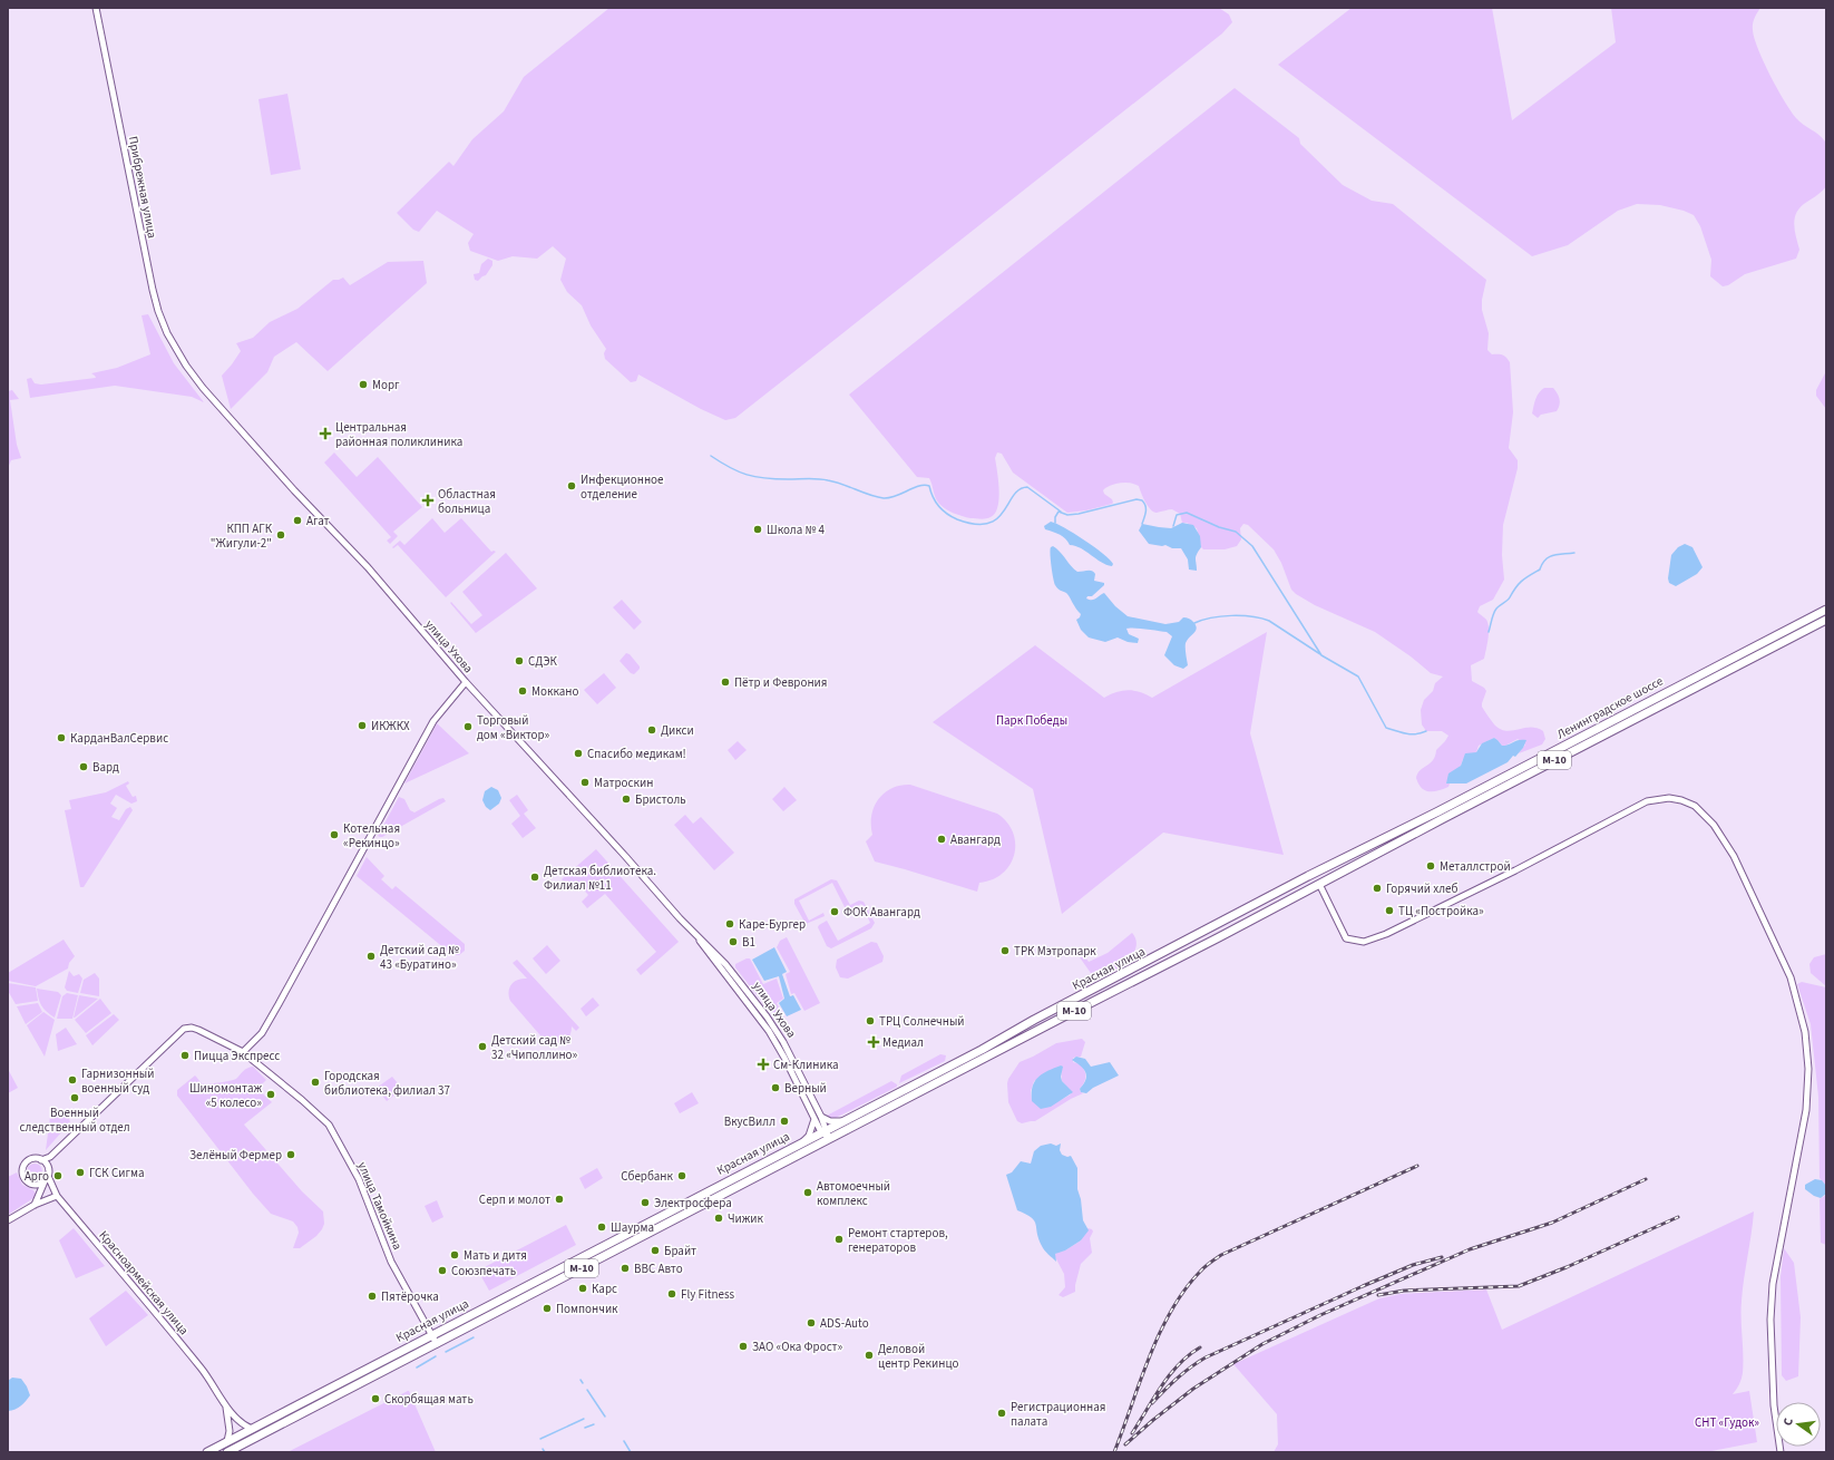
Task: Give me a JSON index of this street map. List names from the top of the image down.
{
  "streets": {
    "highway": ["Ленинградское шоссе", "М-10", "Красная улица"],
    "street": [
      "Прибрежная улица",
      "улица Ухова",
      "улица Тамойкина",
      "Красноармейская улица"
    ]
  },
  "crossings": [
    ["Прибрежная улица", "улица Ухова"],
    ["улица Ухова", "Красная улица"],
    ["Ленинградское шоссе", "Красная улица"],
    ["Красная улица", "улица Тамойкина"],
    ["Красная улица", "Красноармейская улица"]
  ],
  "parks": ["Парк Победы", "СНТ «Гудок»"],
  "places": {
    "other": [
      "Морг",
      "Инфекционное отделение",
      "Агат",
      "Школа № 4",
      "КПП АГК \"Жигули-2\"",
      "СДЭК",
      "Пётр и Феврония",
      "Моккано",
      "ИКЖКХ",
      "Торговый дом «Виктор»",
      "Дикси",
      "КарданВалСервис",
      "Спасибо медикам!",
      "Вард",
      "Матроскин",
      "Бристоль",
      "Котельная «Рекинцо»",
      "Авангард",
      "Металлстрой",
      "Детская библиотека. Филиал №11",
      "Горячий хлеб",
      "ТЦ «Постройка»",
      "ФОК Авангард",
      "Каре-Бургер",
      "В1",
      "ТРК Мэтропарк",
      "Детский сад № 43 «Буратино»",
      "ТРЦ Солнечный",
      "Детский сад № 32 «Чиполлино»",
      "Пицца Экспресс",
      "Гарнизонный военный суд",
      "Городская библиотека, филиал 37",
      "Верный",
      "Шиномонтаж «5 колесо»",
      "Военный следственный отдел",
      "ВкусВилл",
      "Зелёный Фермер",
      "ГСК Сигма",
      "Арго",
      "Сбербанк",
      "Автомоечный комплекс",
      "Серп и молот",
      "Электросфера",
      "Чижик",
      "Шаурма",
      "Ремонт стартеров, генераторов",
      "Брайт",
      "Мать и дитя",
      "ВВС Авто",
      "Союзпечать",
      "Карс",
      "Fly Fitness",
      "Пятёрочка",
      "Помпончик",
      "ADS-Auto",
      "ЗАО «Ока Фрост»",
      "Деловой центр Рекинцо",
      "Скорбящая мать",
      "Регистрационная палата"
    ],
    "health": [
      "Центральная районная поликлиника",
      "Областная больница",
      "Медиал",
      "См-Клиника"
    ]
  },
  "north": "left"
}
